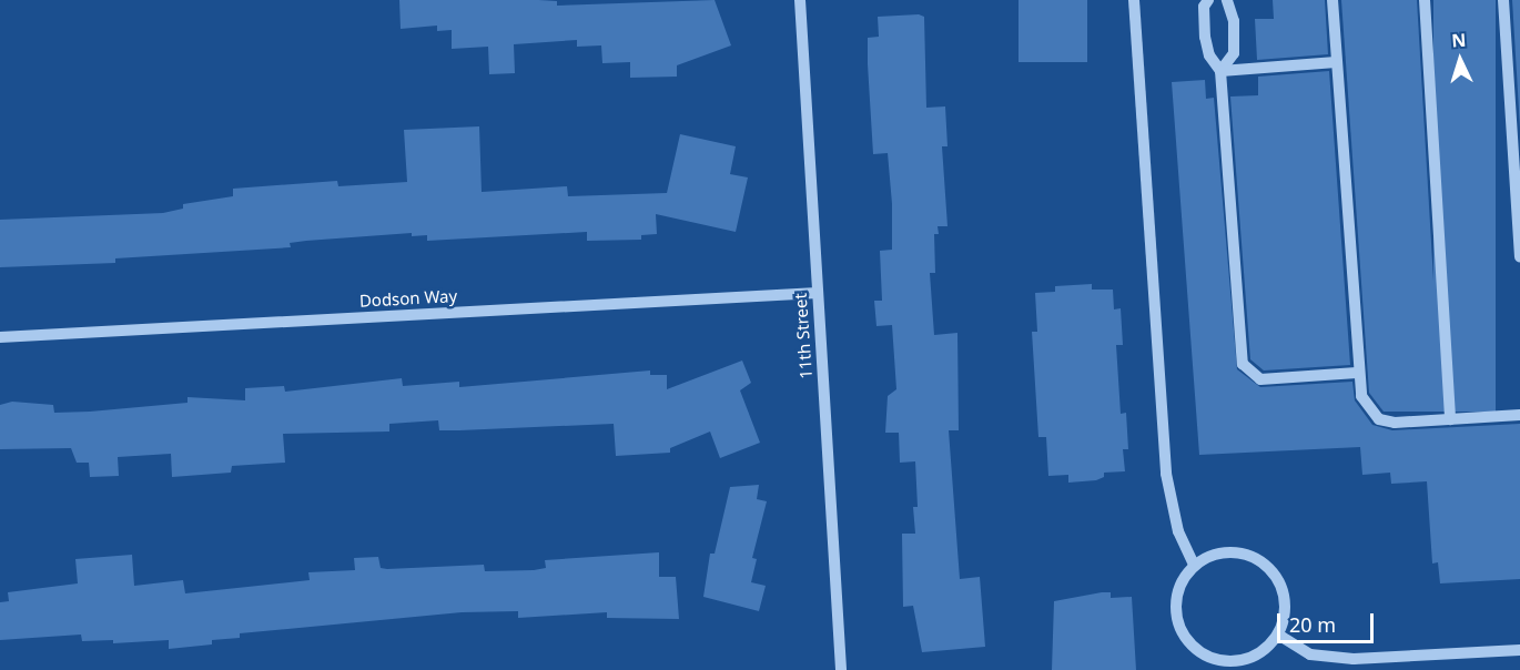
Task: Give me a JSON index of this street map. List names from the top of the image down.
{
  "streets": {
    "street": ["Dodson Way", "11th Street"]
  },
  "crossings": [
    ["Dodson Way", "11th Street"]
  ],
  "scale_bar": "20 m",
  "north": "top"
}
